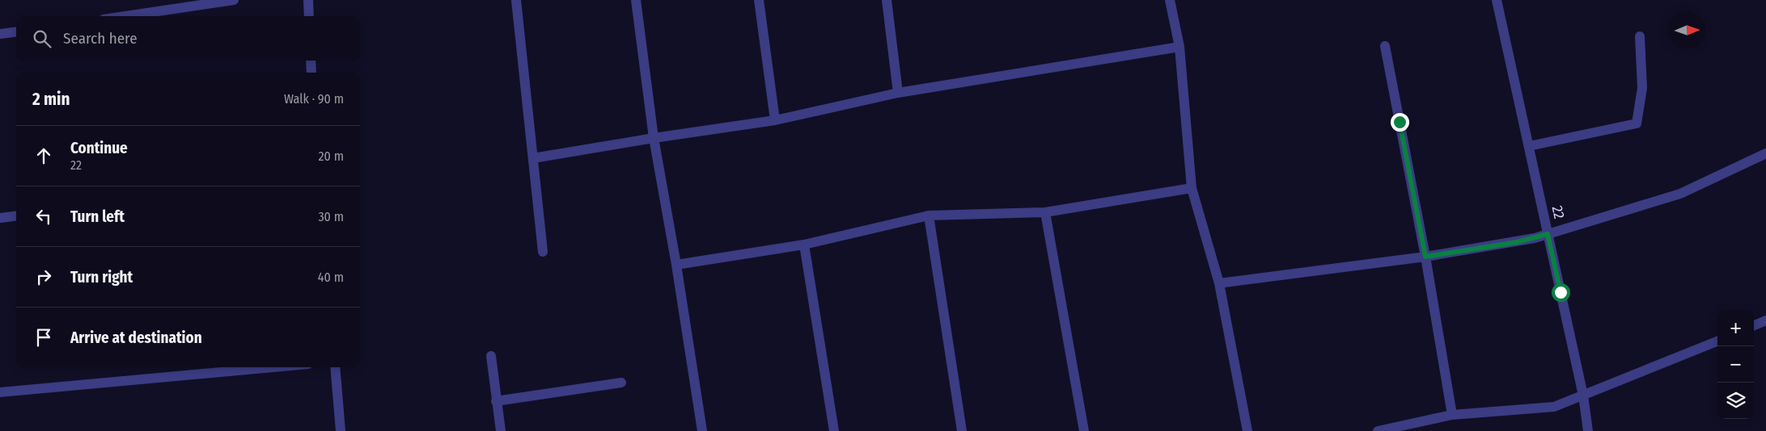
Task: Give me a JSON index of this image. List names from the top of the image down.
{
  "streets": {
    "street": ["22"]
  },
  "north": "right",
  "page": {
    "search": "Search here",
    "heading": ["2 min", "Walk · 90 m"],
    "list": [
      ["Continue", "22", "20 m"],
      ["Turn left", "30 m"],
      ["Turn right", "40 m"],
      "Arrive at destination"
    ],
    "map_buttons": ["+", "−"]
  }
}
